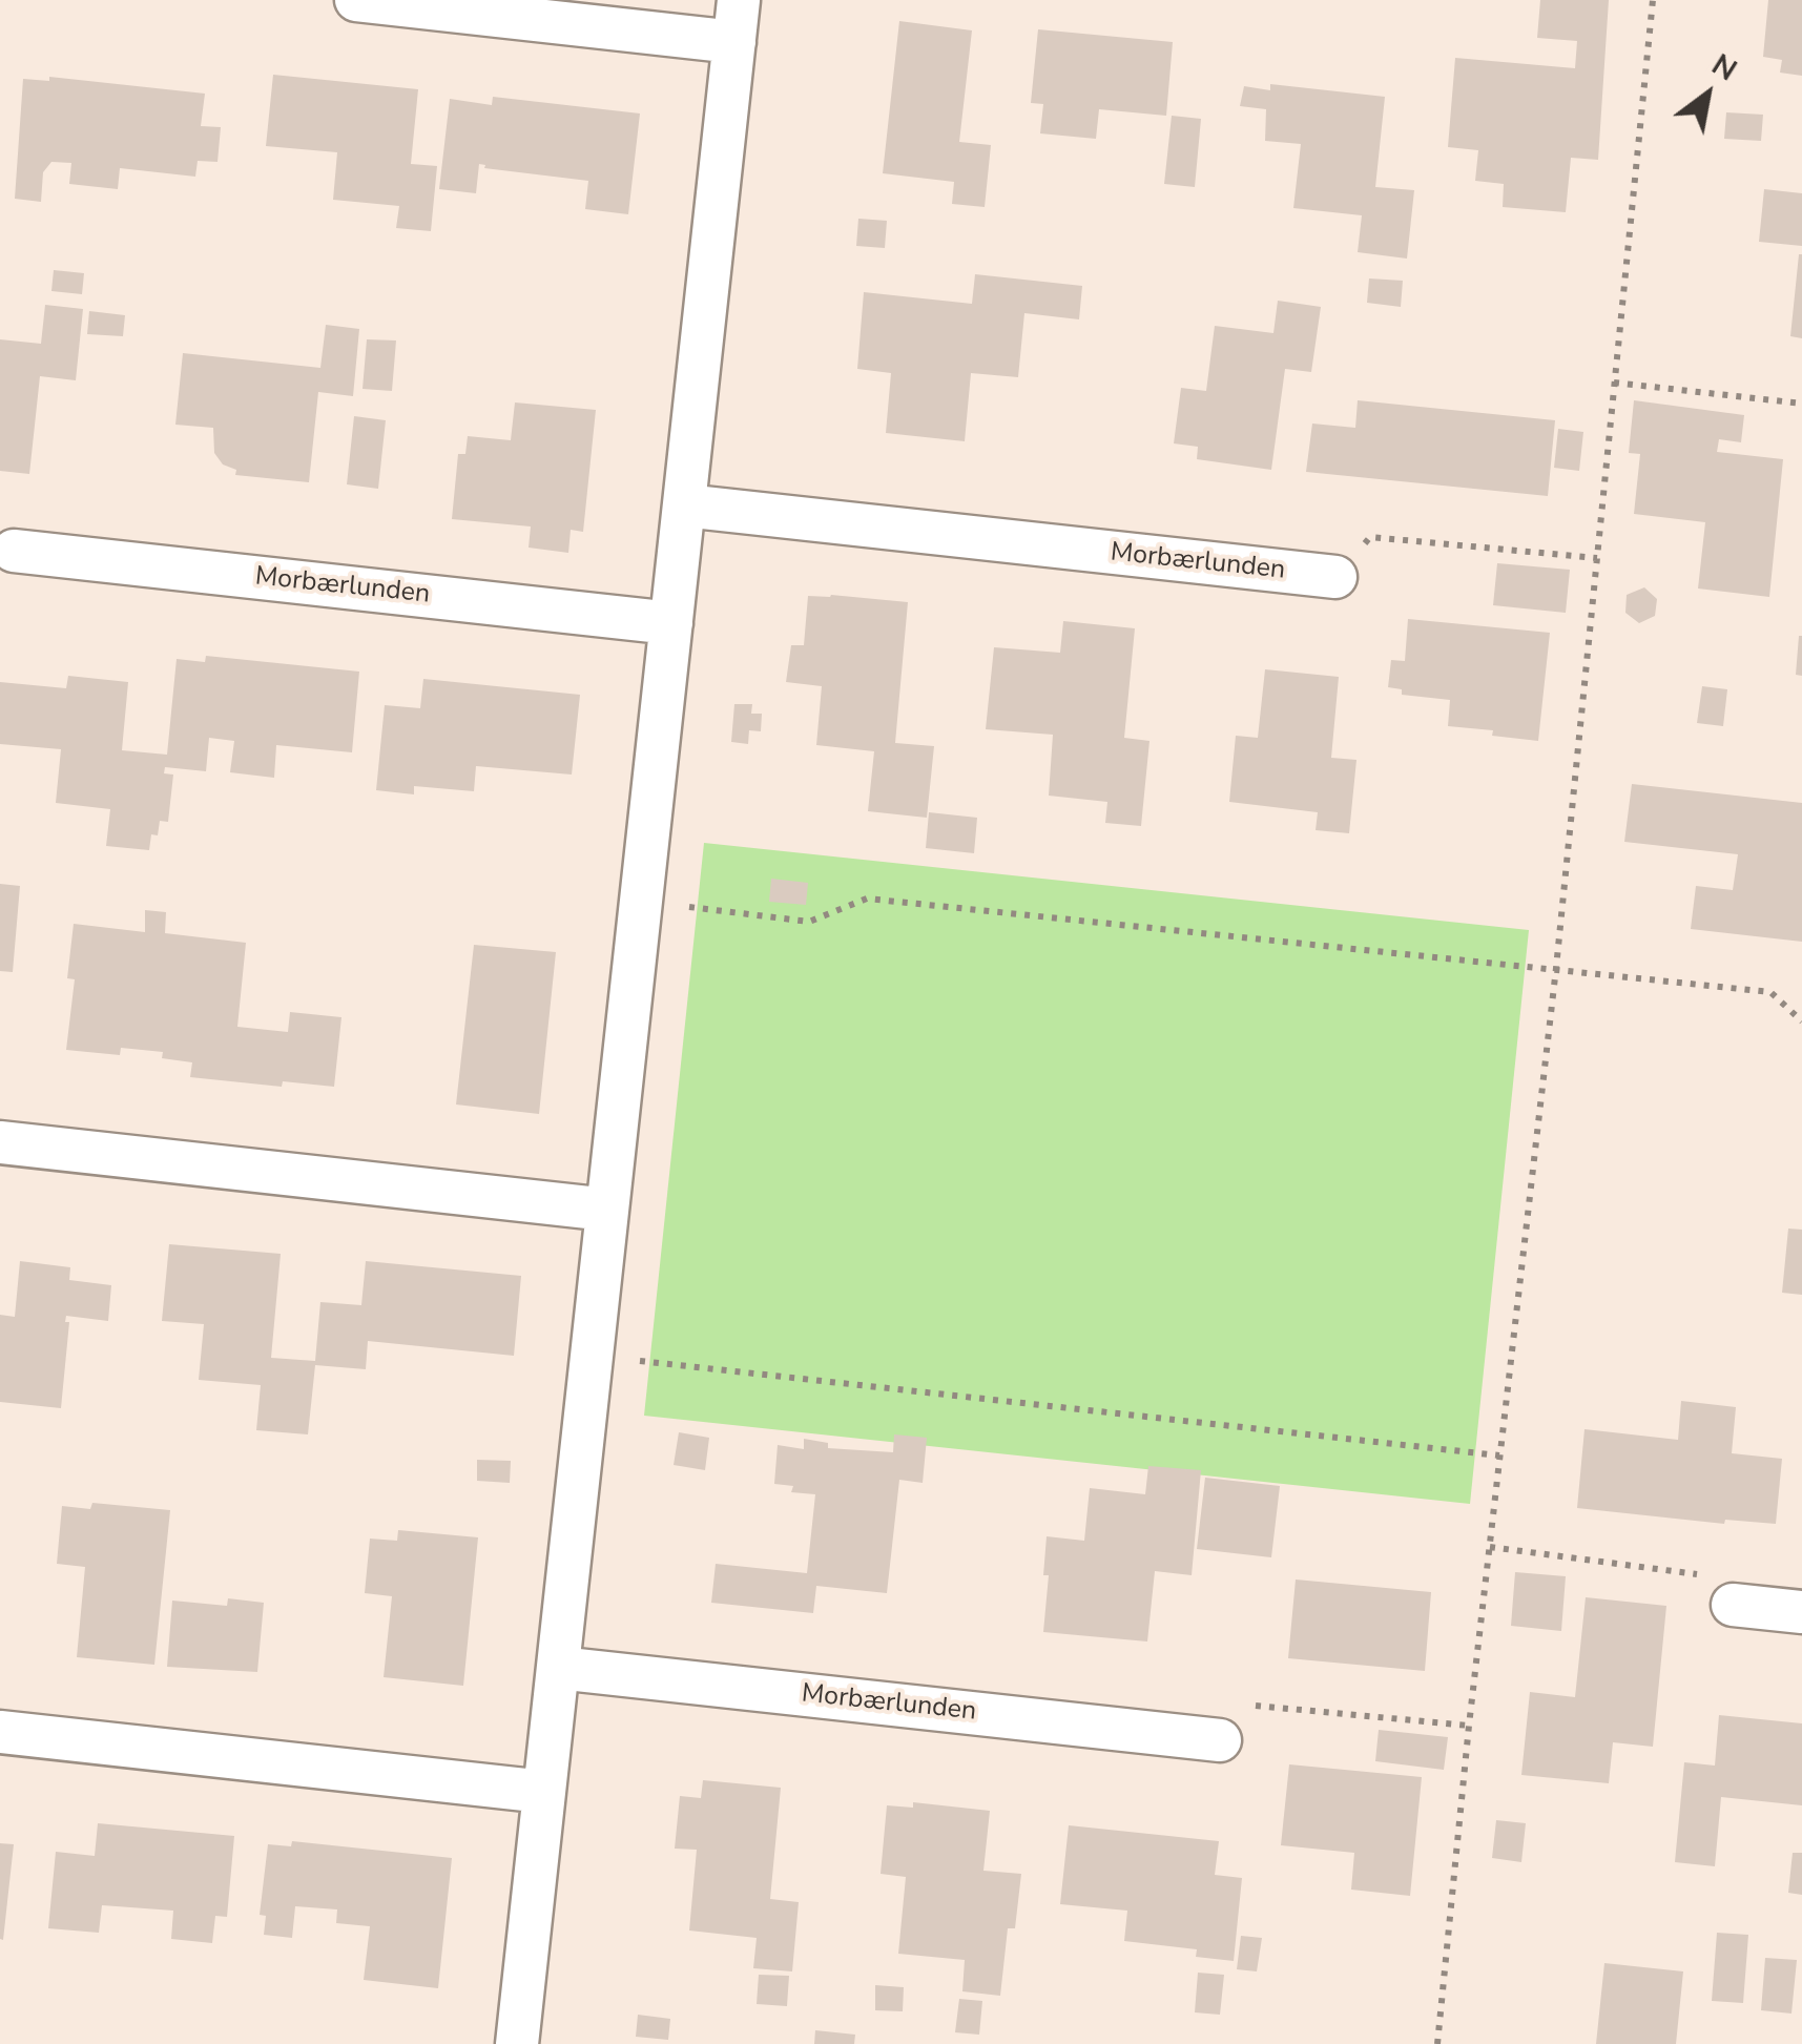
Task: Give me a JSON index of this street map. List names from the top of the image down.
{
  "streets": {
    "street": ["Morbærlunden"]
  },
  "north": "top right"
}
